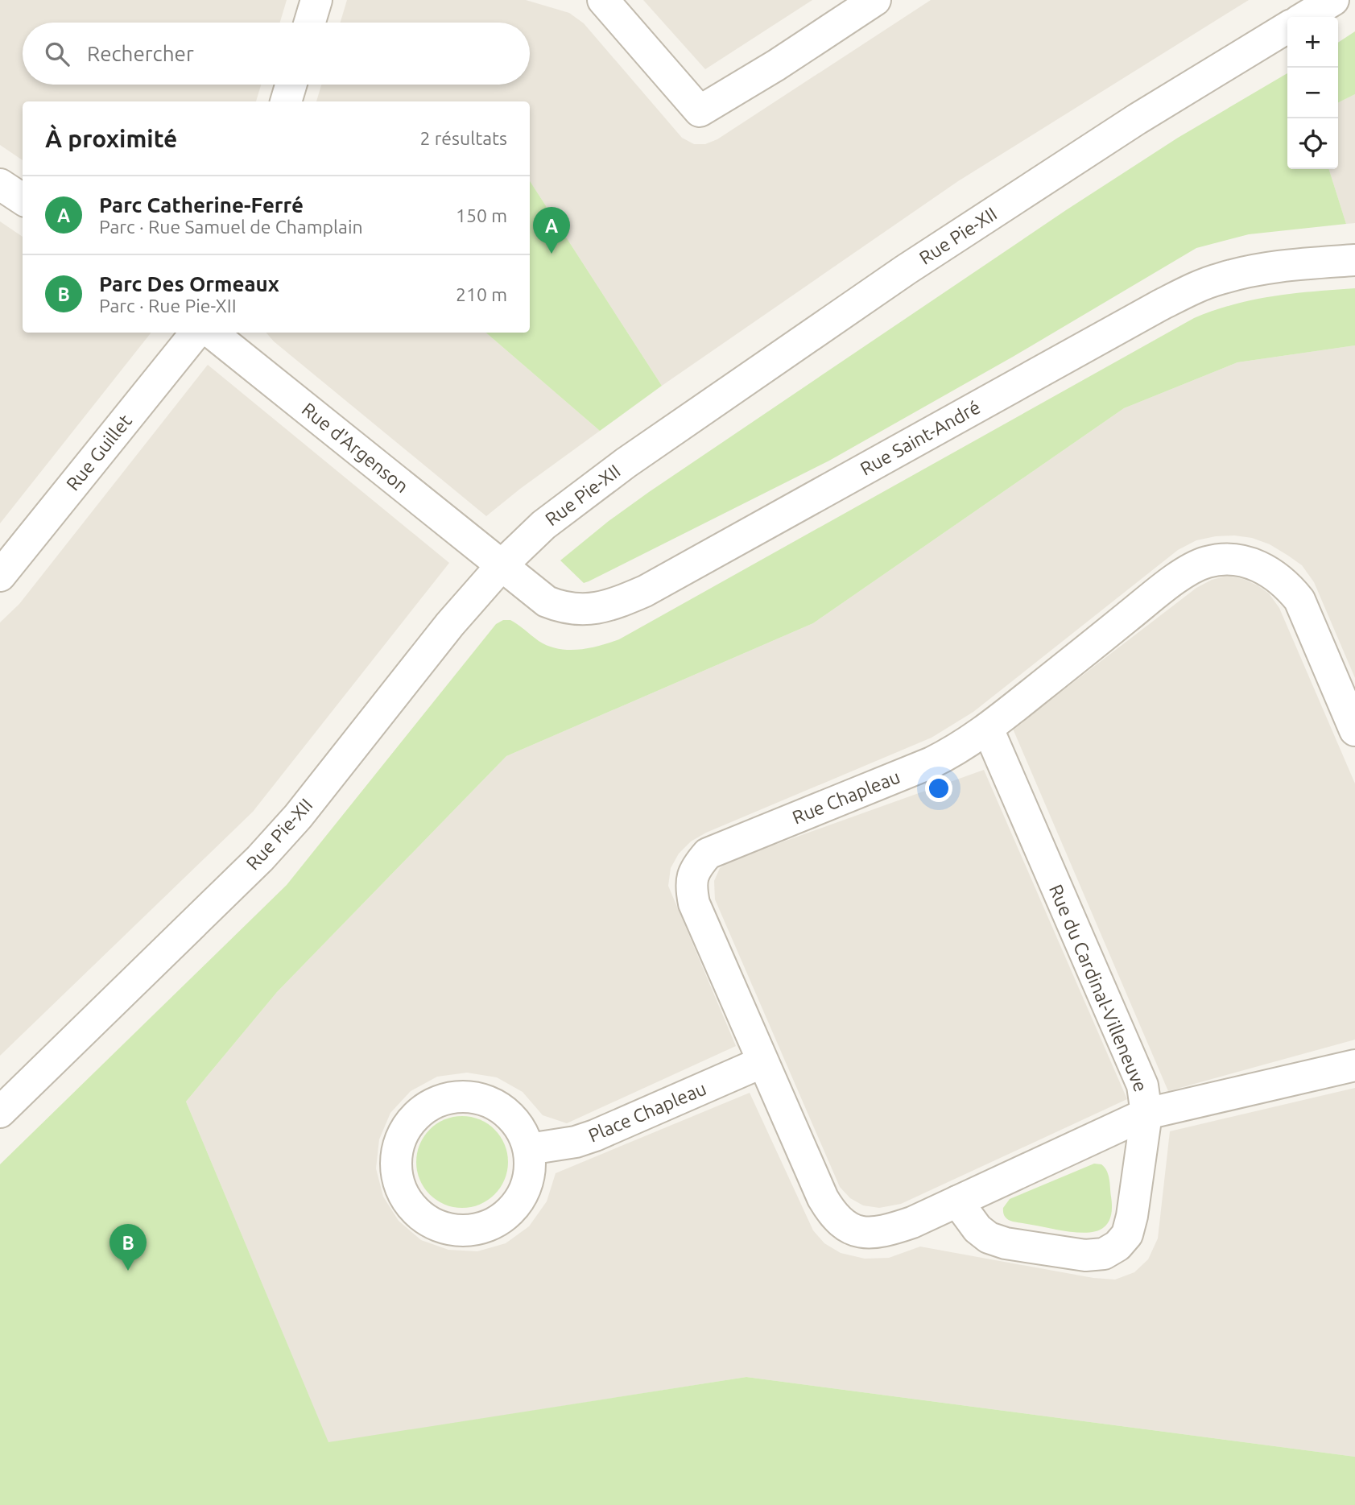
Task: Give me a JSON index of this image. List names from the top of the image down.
{
  "streets": {
    "street": [
      "Rue Pie-XII",
      "Rue Saint-André",
      "Rue d'Argenson",
      "Rue Guillet",
      "Rue Chapleau",
      "Rue du Cardinal-Villeneuve",
      "Place Chapleau"
    ]
  },
  "crossings": [
    ["Rue Pie-XII", "Rue Saint-André"],
    ["Rue Pie-XII", "Rue d'Argenson"],
    ["Rue Saint-André", "Rue d'Argenson"],
    ["Rue Chapleau", "Rue du Cardinal-Villeneuve"],
    ["Rue Chapleau", "Place Chapleau"]
  ],
  "page": {
    "map_buttons": ["+", "−"],
    "search": "Rechercher",
    "heading": ["À proximité", "2 résultats"],
    "list": [
      {
        "mark": "A",
        "name": "Parc Catherine-Ferré",
        "note": "Parc · Rue Samuel de Champlain",
        "value": "150 m"
      },
      {
        "mark": "B",
        "name": "Parc Des Ormeaux",
        "note": "Parc · Rue Pie-XII",
        "value": "210 m"
      }
    ],
    "pins": ["A", "B"]
  }
}
